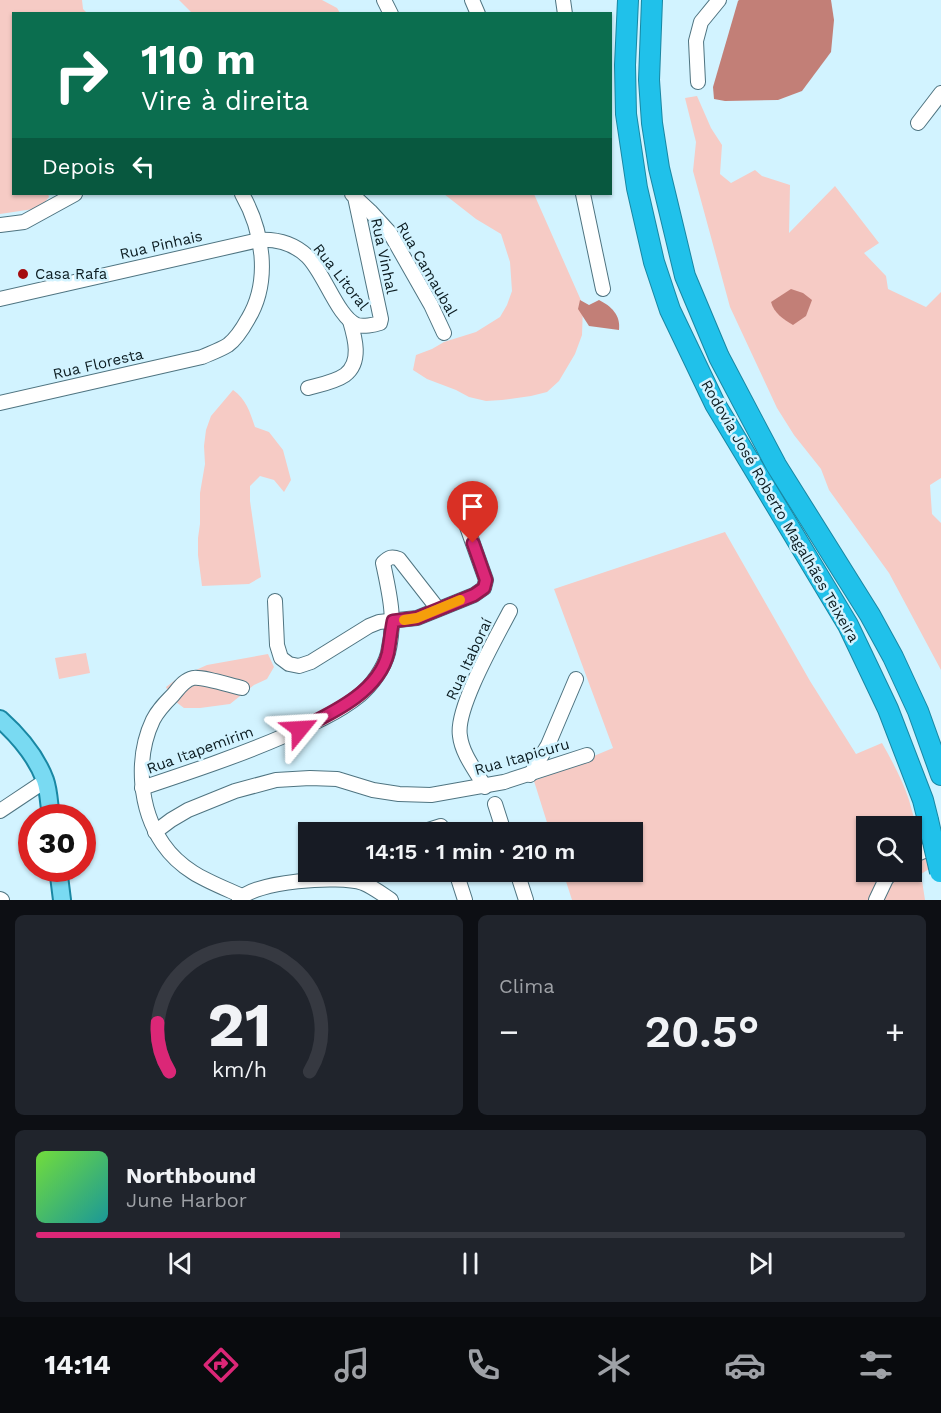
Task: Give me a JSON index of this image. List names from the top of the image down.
{
  "streets": {
    "highway": ["Rodovia José Roberto Magalhães Teixeira"],
    "street": [
      "Rua Pinhais",
      "Rua Vinhal",
      "Rua Camaubal",
      "Rua Litoral",
      "Rua Floresta",
      "Rua Itaboraí",
      "Rua Itapemirim",
      "Rua Itapicuru"
    ]
  },
  "crossings": [
    ["Rua Pinhais", "Rua Litoral"],
    ["Rua Pinhais", "Rua Floresta"],
    ["Rua Vinhal", "Rua Camaubal"],
    ["Rua Vinhal", "Rua Litoral"],
    ["Rua Litoral", "Rua Floresta"],
    ["Rua Itaboraí", "Rua Itapicuru"]
  ],
  "places": ["Casa Rafa"],
  "page": {
    "turn": ["110 m", "Vire à direita"],
    "then": "Depois",
    "limit": "30",
    "trip": "14:15 · 1 min · 210 m",
    "tile": "Clima",
    "heat": ["−", "20.5°", "+"],
    "song": ["Northbound", "June Harbor"],
    "tabs": "14:14",
    "gauge": ["21", "km/h"]
  }
}
